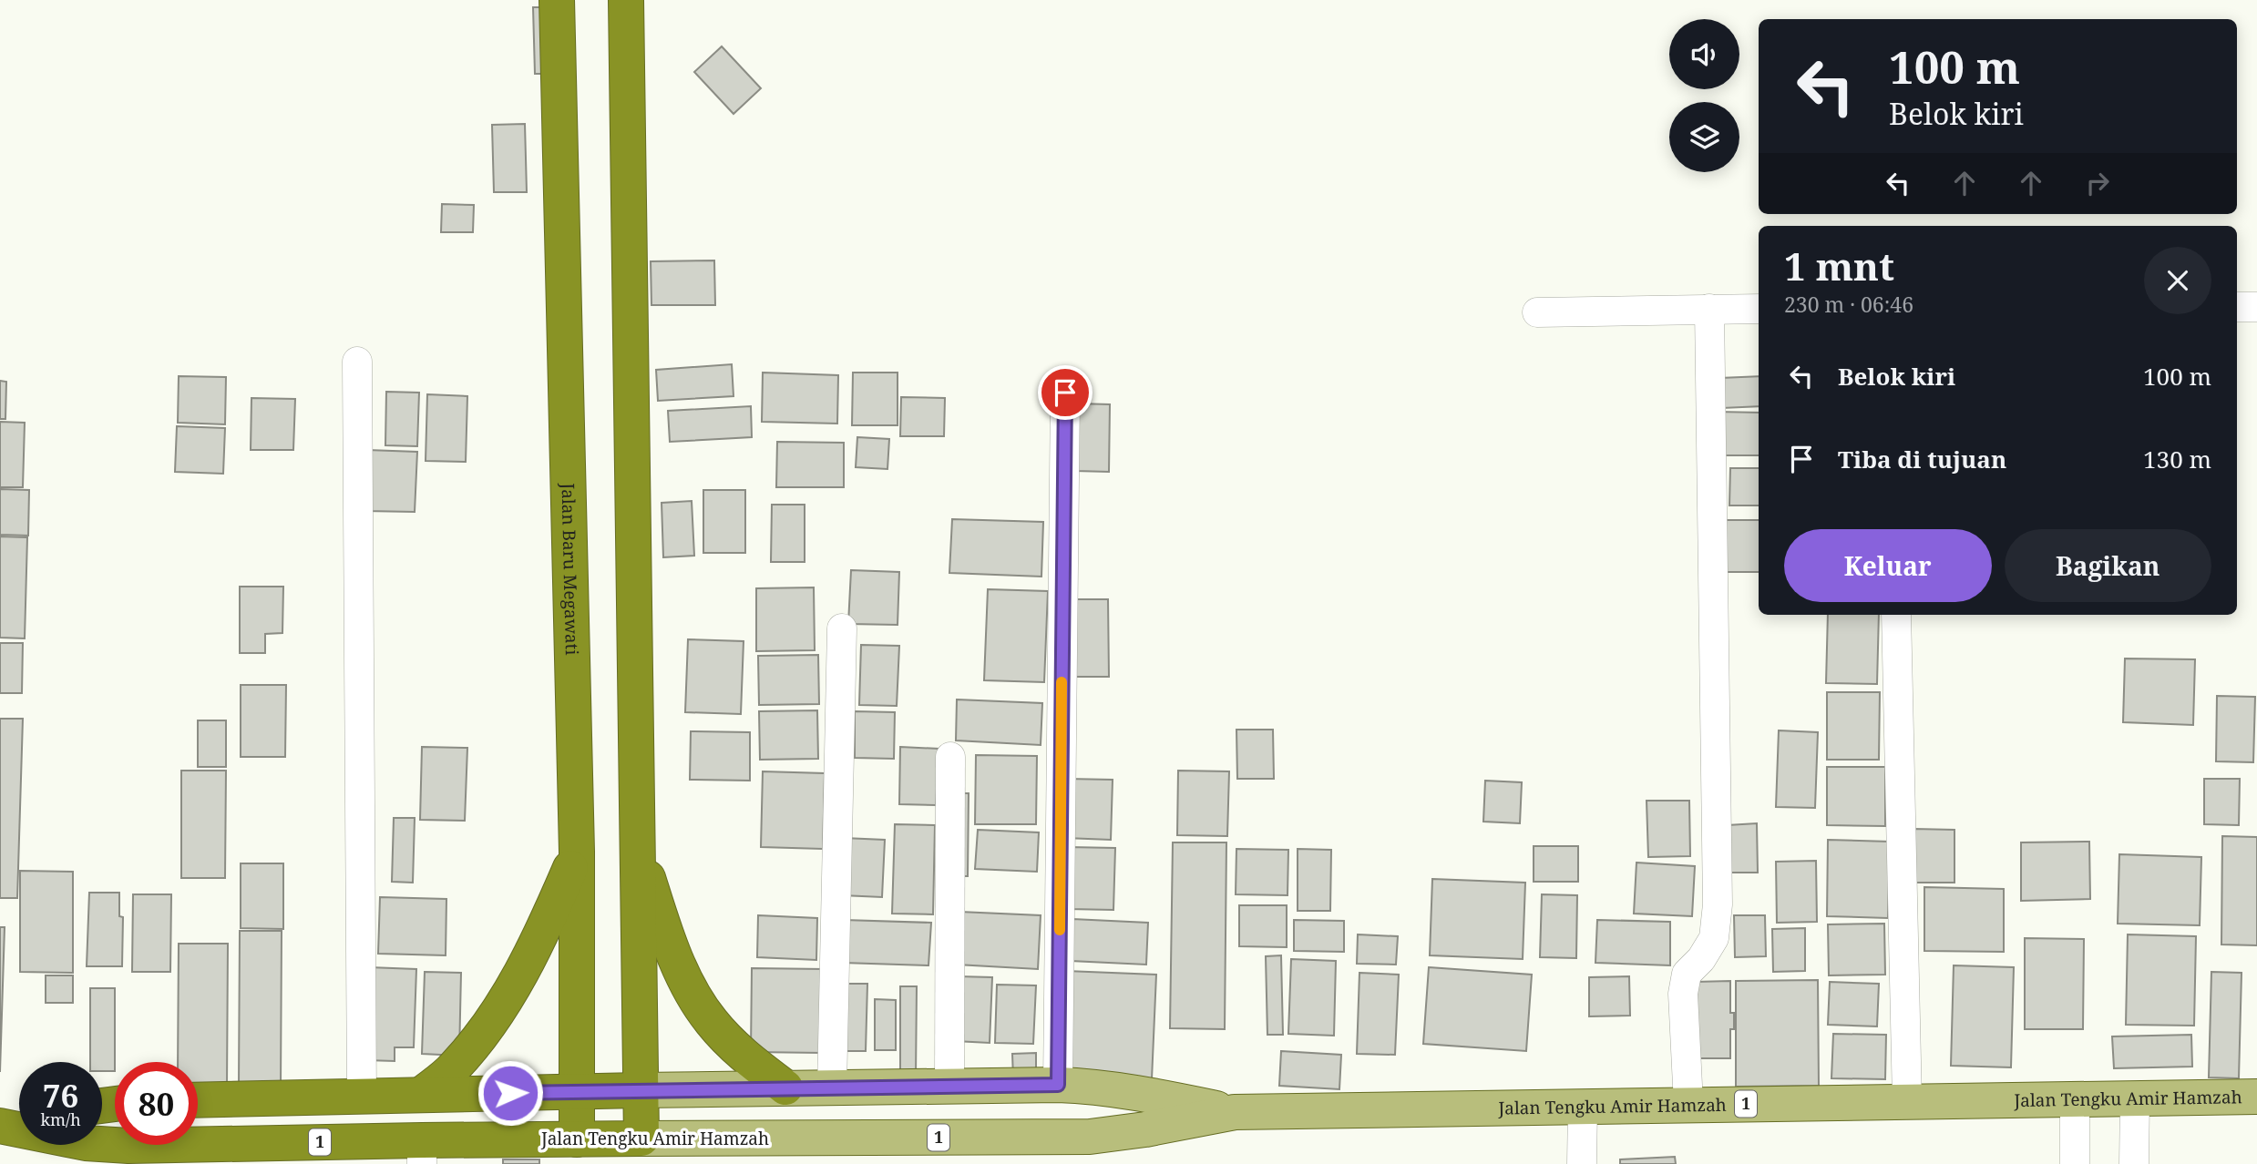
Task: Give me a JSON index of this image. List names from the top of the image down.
{
  "streets": {
    "highway": ["Jalan Baru Megawati", "Jalan Tengku Amir Hamzah", "1"]
  },
  "crossings": [
    ["Jalan Baru Megawati", "Jalan Tengku Amir Hamzah"]
  ],
  "page": {
    "turn": ["100 m", "Belok kiri"],
    "heading": ["1 mnt", "230 m · 06:46"],
    "list": [
      {
        "name": "Belok kiri",
        "value": "100 m"
      },
      {
        "name": "Tiba di tujuan",
        "value": "130 m"
      }
    ],
    "buttons": ["Keluar", "Bagikan"],
    "speed": "76 km/h",
    "limit": "80"
  }
}
